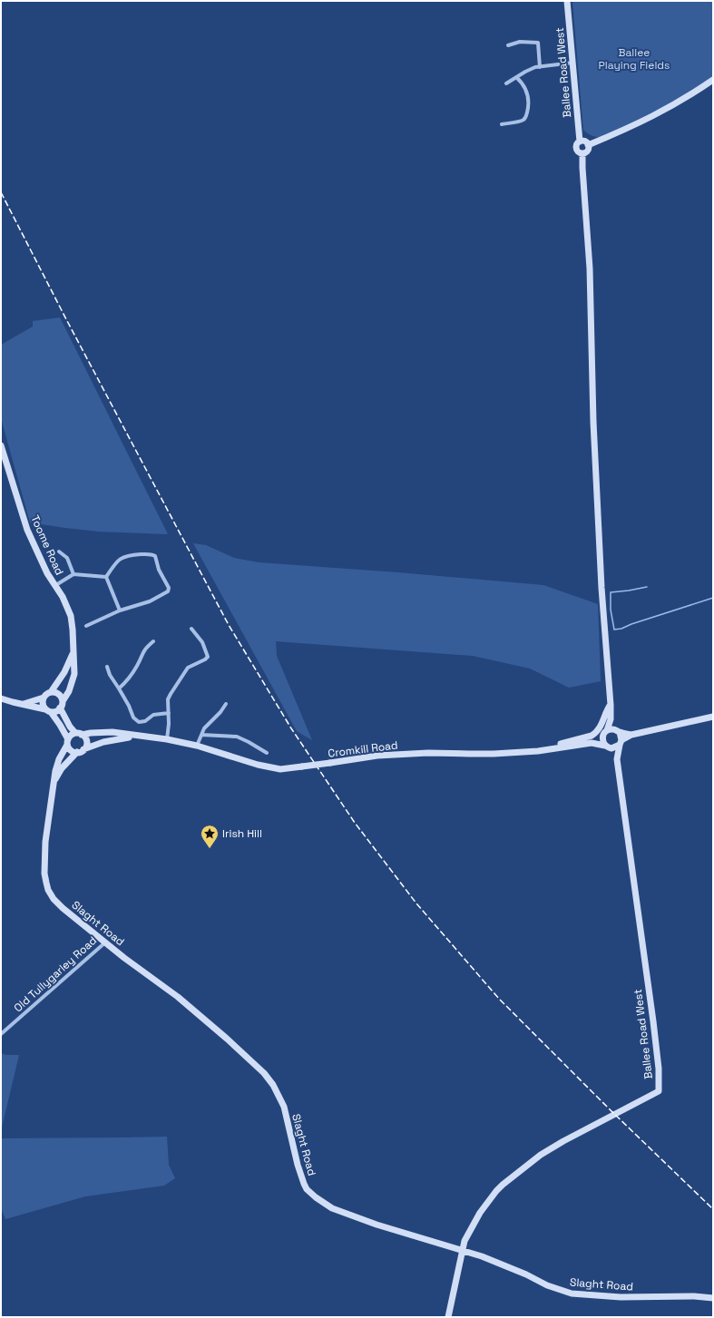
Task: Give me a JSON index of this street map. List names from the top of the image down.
{
  "streets": {
    "street": [
      "Ballee Road West",
      "Toome Road",
      "Cromkill Road",
      "Slaght Road",
      "Old Tullygarley Road"
    ]
  },
  "crossings": [
    ["Ballee Road West", "Cromkill Road"],
    ["Ballee Road West", "Slaght Road"],
    ["Cromkill Road", "Slaght Road"],
    ["Slaght Road", "Old Tullygarley Road"]
  ],
  "parks": ["Ballee Playing Fields"],
  "places": {
    "place": ["Irish Hill"]
  }
}
